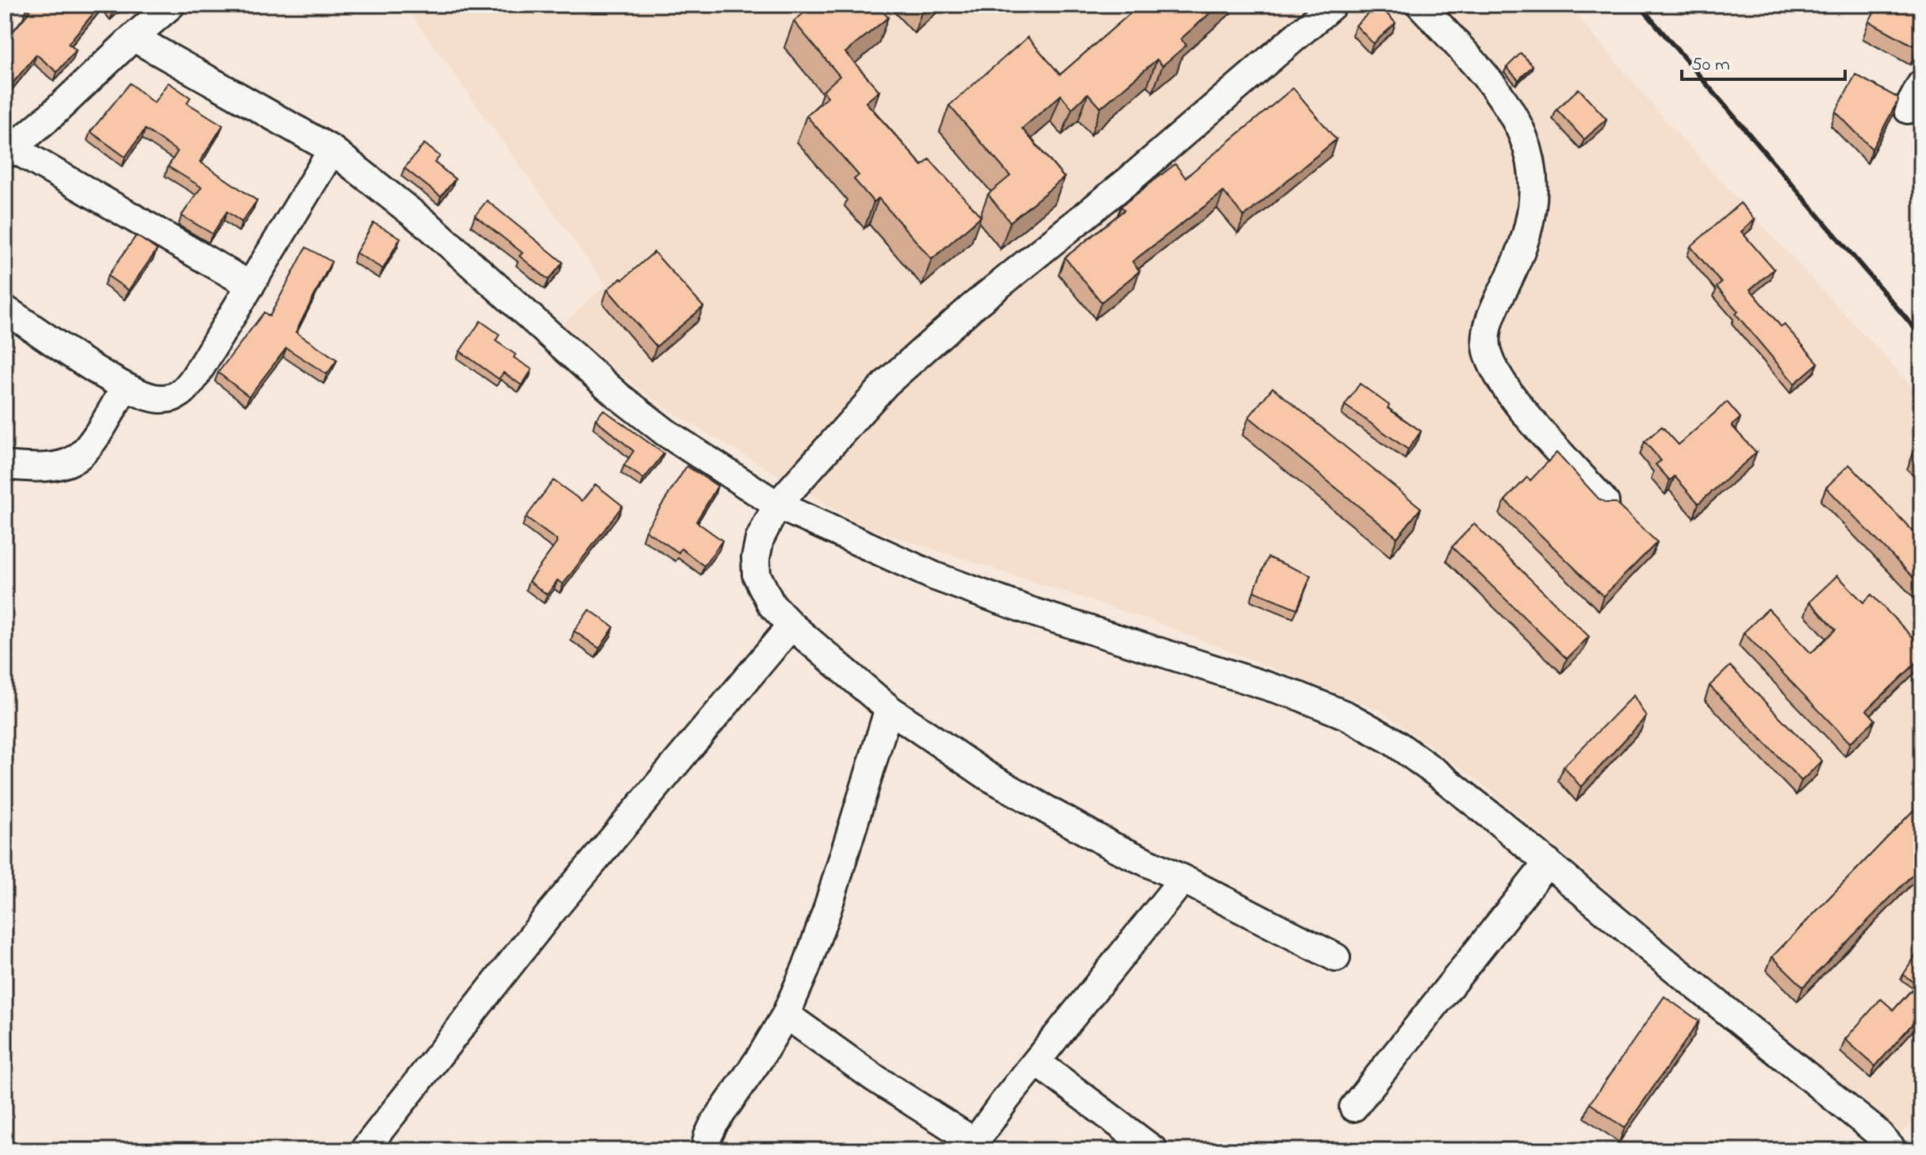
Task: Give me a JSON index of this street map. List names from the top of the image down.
{
  "scale_bar": "50 m"
}
